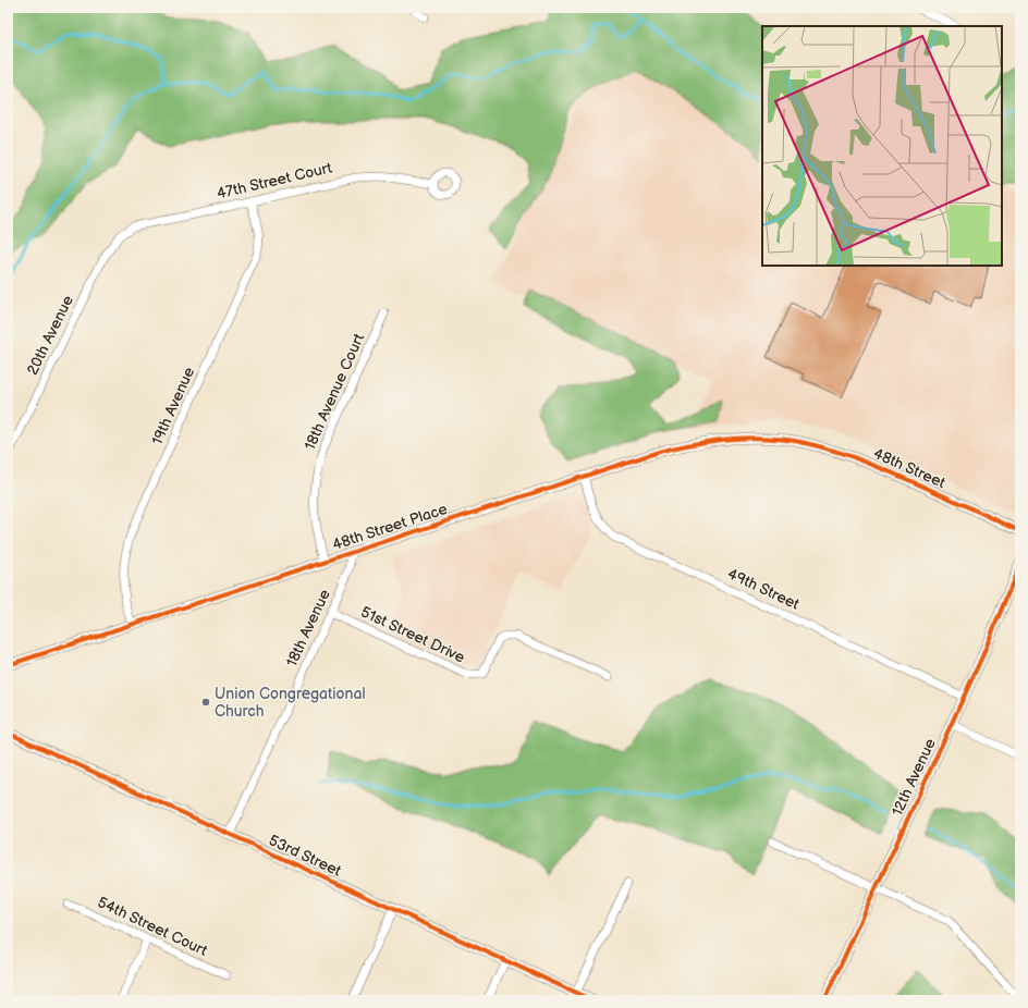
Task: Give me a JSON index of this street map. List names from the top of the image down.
{
  "streets": {
    "street": [
      "47th Street Court",
      "20th Avenue",
      "18th Avenue Court",
      "19th Avenue",
      "48th Street",
      "48th Street Place",
      "49th Street",
      "18th Avenue",
      "51st Street Drive",
      "12th Avenue",
      "53rd Street",
      "54th Street Court"
    ]
  },
  "crossings": [
    ["47th Street Court", "20th Avenue"],
    ["47th Street Court", "19th Avenue"],
    ["18th Avenue Court", "48th Street Place"],
    ["19th Avenue", "48th Street Place"],
    ["48th Street", "48th Street Place"],
    ["48th Street Place", "49th Street"],
    ["48th Street Place", "18th Avenue"],
    ["49th Street", "12th Avenue"],
    ["18th Avenue", "51st Street Drive"],
    ["18th Avenue", "53rd Street"]
  ],
  "places": ["Union Congregational Church"]
}
